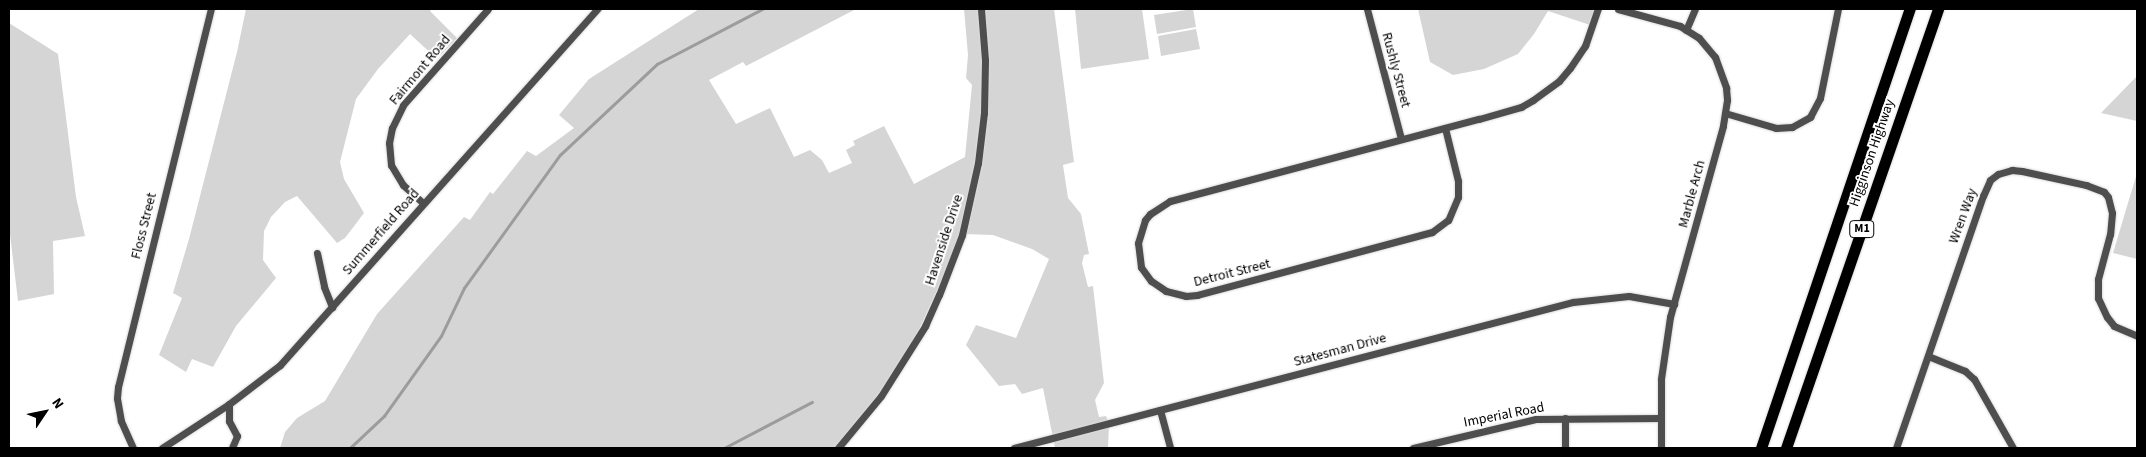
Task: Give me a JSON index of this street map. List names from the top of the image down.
{
  "streets": {
    "highway": ["Higginson Highway", "M1"],
    "street": [
      "Fairmont Road",
      "Rushly Street",
      "Marble Arch",
      "Wren Way",
      "Floss Street",
      "Summerfield Road",
      "Havenside Drive",
      "Detroit Street",
      "Statesman Drive",
      "Imperial Road"
    ]
  },
  "crossings": [
    ["Fairmont Road", "Summerfield Road"],
    ["Rushly Street", "Detroit Street"],
    ["Marble Arch", "Statesman Drive"],
    ["Marble Arch", "Imperial Road"]
  ],
  "north": "top right"
}
